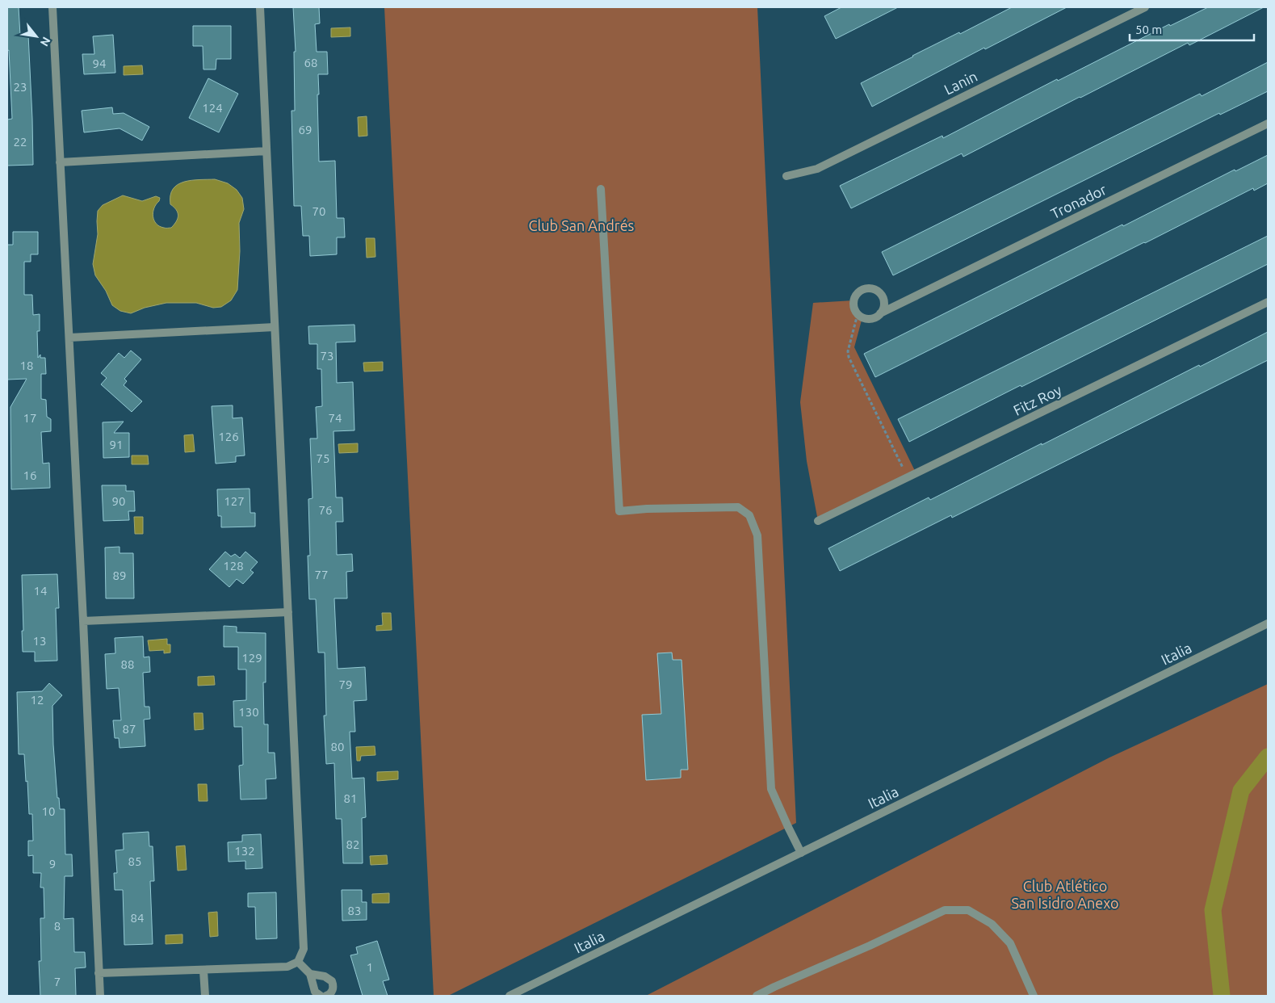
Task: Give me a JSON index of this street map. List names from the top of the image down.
{
  "streets": {
    "street": [
      "Lanin",
      "Tronador",
      "Fitz Roy",
      "Italia"
    ]
  },
  "parks": ["Club San Andrés", "Club Atlético San Isidro Anexo"],
  "house_numbers": [
    "68",
    "94",
    "23",
    "124",
    "69",
    "22",
    "70",
    "73",
    "18",
    "17",
    "74",
    "126",
    "91",
    "75",
    "16",
    "90",
    "127",
    "76",
    "128",
    "77",
    "89",
    "14",
    "13",
    "129",
    "88",
    "79",
    "12",
    "130",
    "87",
    "80",
    "81",
    "10",
    "82",
    "132",
    "85",
    "9",
    "83",
    "84",
    "8",
    "1",
    "7"
  ],
  "scale_bar": "50 m",
  "north": "bottom right"
}
